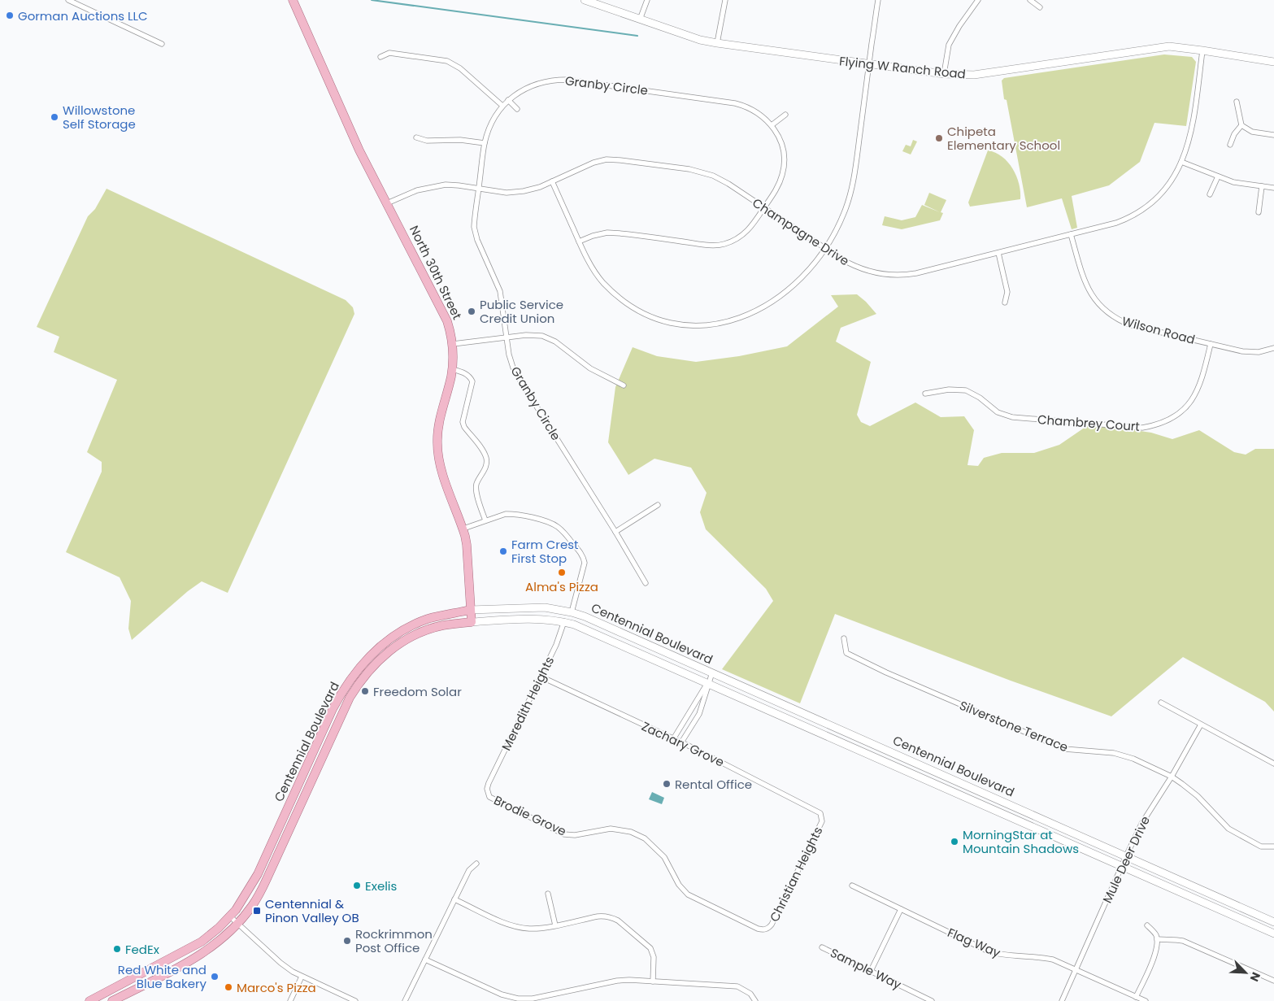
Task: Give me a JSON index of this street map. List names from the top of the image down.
{
  "streets": {
    "main road": ["Flying W Ranch Road", "North 30th Street", "Centennial Boulevard"],
    "street": [
      "Granby Circle",
      "Champagne Drive",
      "Wilson Road",
      "Chambrey Court",
      "Meredith Heights",
      "Silverstone Terrace",
      "Zachary Grove",
      "Brodie Grove",
      "Mule Deer Drive",
      "Christian Heights",
      "Flag Way",
      "Sample Way"
    ]
  },
  "crossings": [
    ["Flying W Ranch Road", "Champagne Drive"],
    ["Granby Circle", "Champagne Drive"],
    ["Champagne Drive", "North 30th Street"],
    ["Champagne Drive", "Wilson Road"],
    ["North 30th Street", "Centennial Boulevard"],
    ["Wilson Road", "Chambrey Court"],
    ["Centennial Boulevard", "Meredith Heights"],
    ["Centennial Boulevard", "Mule Deer Drive"],
    ["Meredith Heights", "Zachary Grove"],
    ["Meredith Heights", "Brodie Grove"],
    ["Silverstone Terrace", "Mule Deer Drive"],
    ["Zachary Grove", "Christian Heights"],
    ["Brodie Grove", "Christian Heights"],
    ["Mule Deer Drive", "Flag Way"]
  ],
  "places": {
    "other": [
      "Gorman Auctions LLC",
      "Willowstone Self Storage",
      "Chipeta Elementary School",
      "Public Service Credit Union",
      "Farm Crest First Stop",
      "Alma's Pizza",
      "Freedom Solar",
      "Rental Office",
      "MorningStar at Mountain Shadows",
      "Exelis",
      "Rockrimmon Post Office",
      "FedEx",
      "Red White and Blue Bakery",
      "Marco's Pizza"
    ],
    "transit": ["Centennial & Pinon Valley OB"]
  },
  "north": "bottom right"
}
